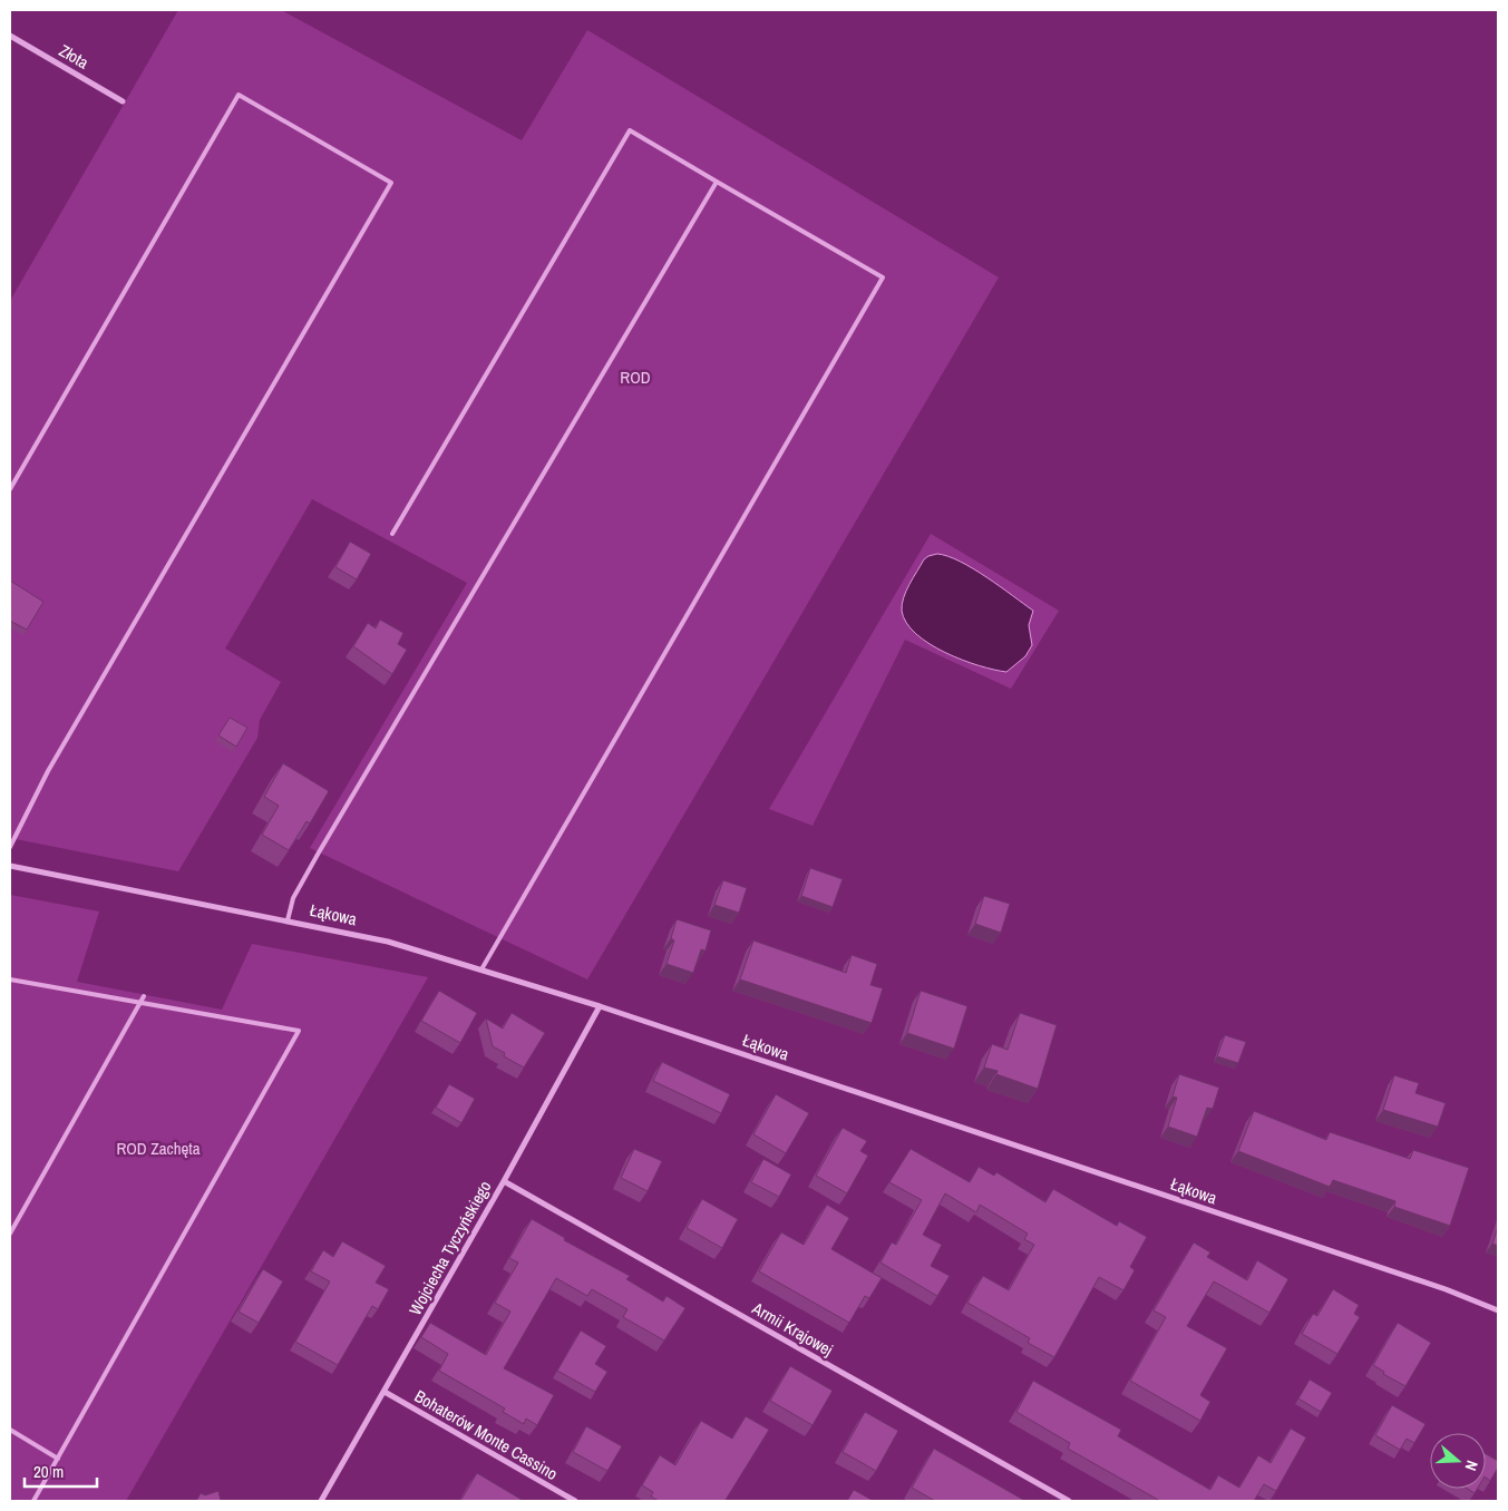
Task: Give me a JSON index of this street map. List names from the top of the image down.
{
  "streets": {
    "street": [
      "Złota",
      "Łąkowa",
      "Wojciecha Tyczyńskiego",
      "Armii Krajowej",
      "Bohaterów Monte Cassino"
    ]
  },
  "crossings": [
    ["Łąkowa", "Wojciecha Tyczyńskiego"],
    ["Wojciecha Tyczyńskiego", "Armii Krajowej"],
    ["Wojciecha Tyczyńskiego", "Bohaterów Monte Cassino"]
  ],
  "parks": ["ROD", "ROD Zachęta"],
  "scale_bar": "20 m",
  "north": "right"
}
